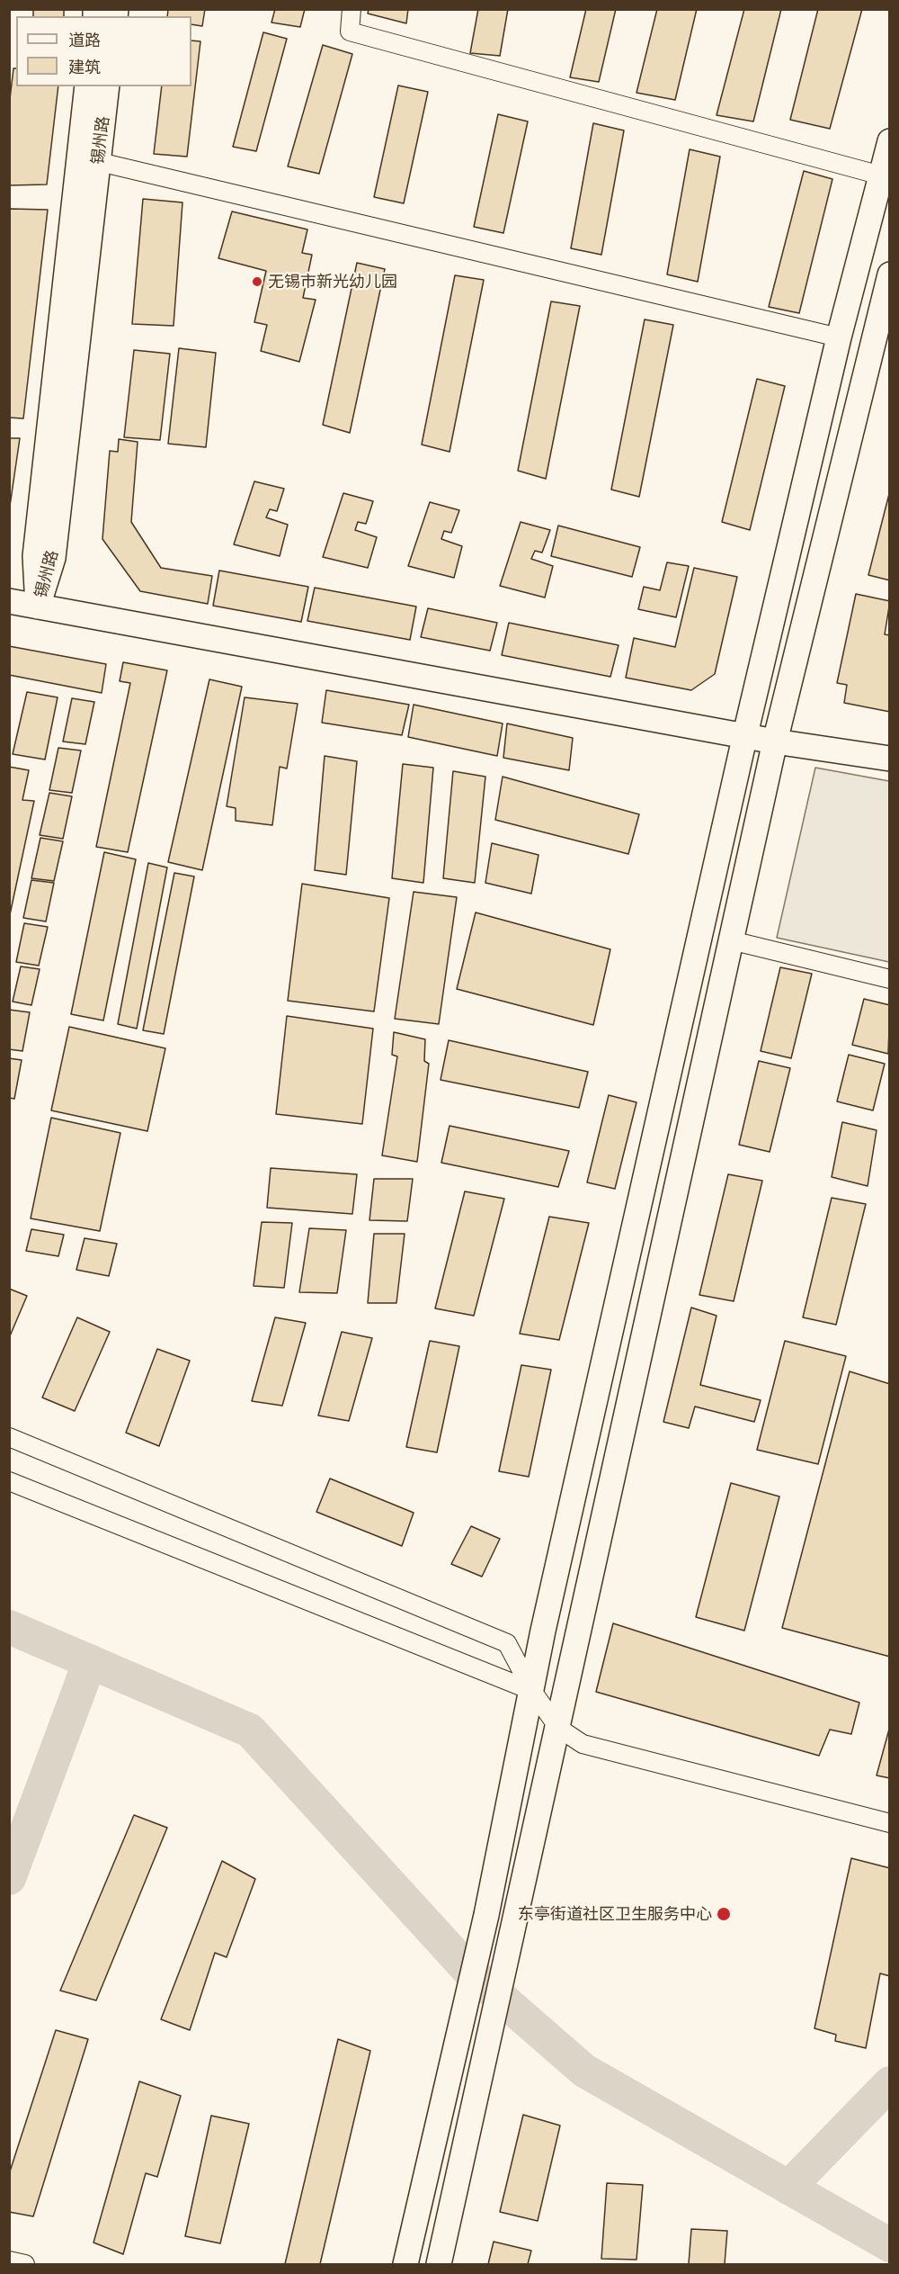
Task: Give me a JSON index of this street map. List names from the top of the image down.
{
  "streets": {
    "main road": ["锡州路"]
  },
  "places": ["无锡市新光幼儿园", "东亭街道社区卫生服务中心"],
  "legend": ["道路", "建筑"]
}
